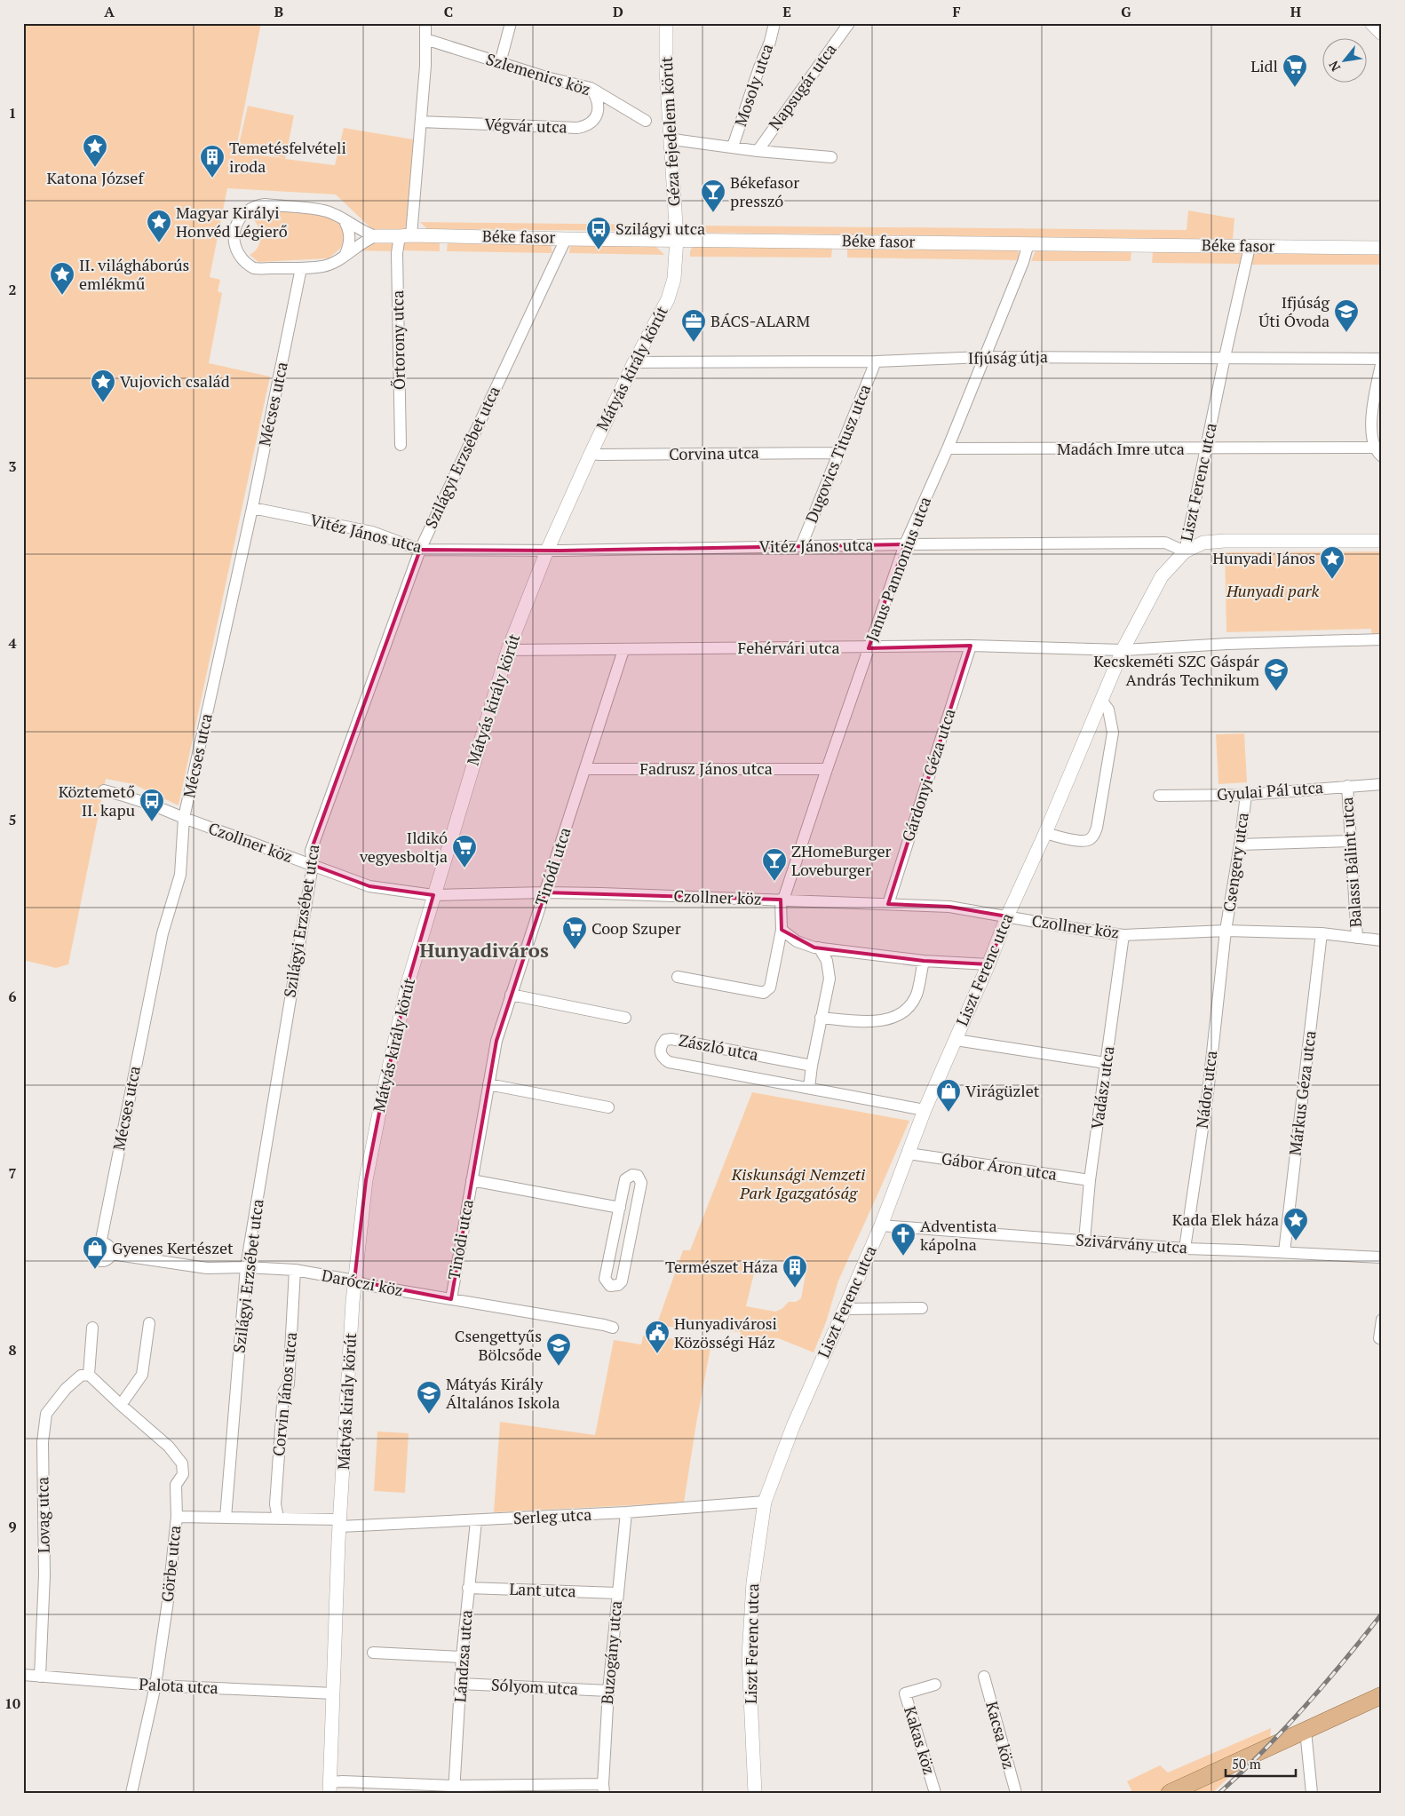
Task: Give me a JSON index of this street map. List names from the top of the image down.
{
  "streets": {
    "street": [
      "Szlemenics köz",
      "Mosoly utca",
      "Napsugár utca",
      "Végvár utca",
      "Géza fejedelem körút",
      "Béke fasor",
      "Őrtorony utca",
      "Ifjúság útja",
      "Mátyás király körút",
      "Mécses utca",
      "Madách Imre utca",
      "Corvina utca",
      "Dugovics Titusz utca",
      "Szilágyi Erzsébet utca",
      "Liszt Ferenc utca",
      "Vitéz János utca",
      "Janus Pannonius utca",
      "Fehérvári utca",
      "Fadrusz János utca",
      "Gárdonyi Géza utca",
      "Gyulai Pál utca",
      "Czollner köz",
      "Csengery utca",
      "Balassi Bálint utca",
      "Tinódi utca",
      "Zászló utca",
      "Vadász utca",
      "Nádor utca",
      "Márkus Géza utca",
      "Gábor Áron utca",
      "Szivárvány utca",
      "Daróczi köz",
      "Corvin János utca",
      "Lovag utca",
      "Serleg utca",
      "Görbe utca",
      "Lant utca",
      "Buzogány utca",
      "Lándzsa utca",
      "Palota utca",
      "Sólyom utca",
      "Kacsa köz",
      "Kakas köz"
    ]
  },
  "crossings": [
    ["Szlemenics köz", "Végvár utca"],
    ["Géza fejedelem körút", "Béke fasor"],
    ["Géza fejedelem körút", "Mátyás király körút"],
    ["Béke fasor", "Őrtorony utca"],
    ["Béke fasor", "Mátyás király körút"],
    ["Béke fasor", "Mécses utca"],
    ["Béke fasor", "Szilágyi Erzsébet utca"],
    ["Béke fasor", "Liszt Ferenc utca"],
    ["Béke fasor", "Janus Pannonius utca"],
    ["Ifjúság útja", "Mátyás király körút"],
    ["Ifjúság útja", "Dugovics Titusz utca"],
    ["Ifjúság útja", "Liszt Ferenc utca"],
    ["Ifjúság útja", "Janus Pannonius utca"],
    ["Mátyás király körút", "Corvina utca"],
    ["Mátyás király körút", "Vitéz János utca"],
    ["Mátyás király körút", "Fehérvári utca"],
    ["Mátyás király körút", "Czollner köz"],
    ["Mátyás király körút", "Daróczi köz"],
    ["Mátyás király körút", "Serleg utca"],
    ["Mátyás király körút", "Palota utca"],
    ["Mécses utca", "Vitéz János utca"],
    ["Mécses utca", "Czollner köz"],
    ["Mécses utca", "Daróczi köz"],
    ["Madách Imre utca", "Liszt Ferenc utca"],
    ["Madách Imre utca", "Janus Pannonius utca"],
    ["Corvina utca", "Dugovics Titusz utca"],
    ["Dugovics Titusz utca", "Vitéz János utca"],
    ["Szilágyi Erzsébet utca", "Vitéz János utca"],
    ["Szilágyi Erzsébet utca", "Czollner köz"],
    ["Szilágyi Erzsébet utca", "Daróczi köz"],
    ["Szilágyi Erzsébet utca", "Serleg utca"],
    ["Liszt Ferenc utca", "Vitéz János utca"],
    ["Liszt Ferenc utca", "Fehérvári utca"],
    ["Liszt Ferenc utca", "Czollner köz"],
    ["Liszt Ferenc utca", "Zászló utca"],
    ["Liszt Ferenc utca", "Gábor Áron utca"],
    ["Liszt Ferenc utca", "Szivárvány utca"],
    ["Liszt Ferenc utca", "Serleg utca"],
    ["Vitéz János utca", "Janus Pannonius utca"],
    ["Janus Pannonius utca", "Fehérvári utca"],
    ["Janus Pannonius utca", "Fadrusz János utca"],
    ["Janus Pannonius utca", "Czollner köz"],
    ["Fehérvári utca", "Gárdonyi Géza utca"],
    ["Fehérvári utca", "Tinódi utca"],
    ["Fadrusz János utca", "Tinódi utca"],
    ["Gárdonyi Géza utca", "Czollner köz"],
    ["Gyulai Pál utca", "Csengery utca"],
    ["Gyulai Pál utca", "Balassi Bálint utca"],
    ["Czollner köz", "Csengery utca"],
    ["Czollner köz", "Balassi Bálint utca"],
    ["Czollner köz", "Tinódi utca"],
    ["Czollner köz", "Vadász utca"],
    ["Czollner köz", "Nádor utca"],
    ["Czollner köz", "Márkus Géza utca"],
    ["Csengery utca", "Nádor utca"],
    ["Tinódi utca", "Daróczi köz"],
    ["Vadász utca", "Gábor Áron utca"],
    ["Vadász utca", "Szivárvány utca"],
    ["Nádor utca", "Szivárvány utca"],
    ["Márkus Géza utca", "Szivárvány utca"],
    ["Daróczi köz", "Corvin János utca"],
    ["Corvin János utca", "Serleg utca"],
    ["Lovag utca", "Görbe utca"],
    ["Lovag utca", "Palota utca"],
    ["Serleg utca", "Görbe utca"],
    ["Serleg utca", "Buzogány utca"],
    ["Serleg utca", "Lándzsa utca"],
    ["Görbe utca", "Palota utca"],
    ["Lant utca", "Buzogány utca"],
    ["Lant utca", "Lándzsa utca"],
    ["Buzogány utca", "Sólyom utca"],
    ["Lándzsa utca", "Sólyom utca"]
  ],
  "districts": ["Hunyadiváros"],
  "parks": ["Hunyadi park", "Kiskunsági Nemzeti Park Igazgatóság"],
  "places": {
    "supermarket": ["Lidl", "Ildikó vegyesboltja", "Coop Szuper"],
    "place": [
      "Katona József",
      "Magyar Királyi Honvéd Légierő",
      "II. világháborús emlékmű",
      "Vujovich család",
      "Hunyadi János",
      "Kada Elek háza"
    ],
    "building": ["Temetésfelvételi iroda", "Természet Háza"],
    "bar": ["Békefasor presszó", "ZHomeBurger Loveburger"],
    "bus stop": ["Szilágyi utca", "Köztemető II. kapu"],
    "school or university": [
      "Ifjúság Úti Óvoda",
      "Kecskeméti SZC Gáspár András Technikum",
      "Csengettyűs Bölcsőde",
      "Mátyás Király Általános Iskola"
    ],
    "office": ["BÁCS-ALARM"],
    "shop": ["Virágüzlet", "Gyenes Kertészet"],
    "church": ["Adventista kápolna"],
    "public building": ["Hunyadivárosi Közösségi Ház"]
  },
  "scale_bar": "50 m",
  "north": "bottom left",
  "grid": {
    "columns": [
      "A",
      "B",
      "C",
      "D",
      "E",
      "F",
      "G",
      "H"
    ],
    "rows": [
      "1",
      "2",
      "3",
      "4",
      "5",
      "6",
      "7",
      "8",
      "9",
      "10"
    ]
  }
}
